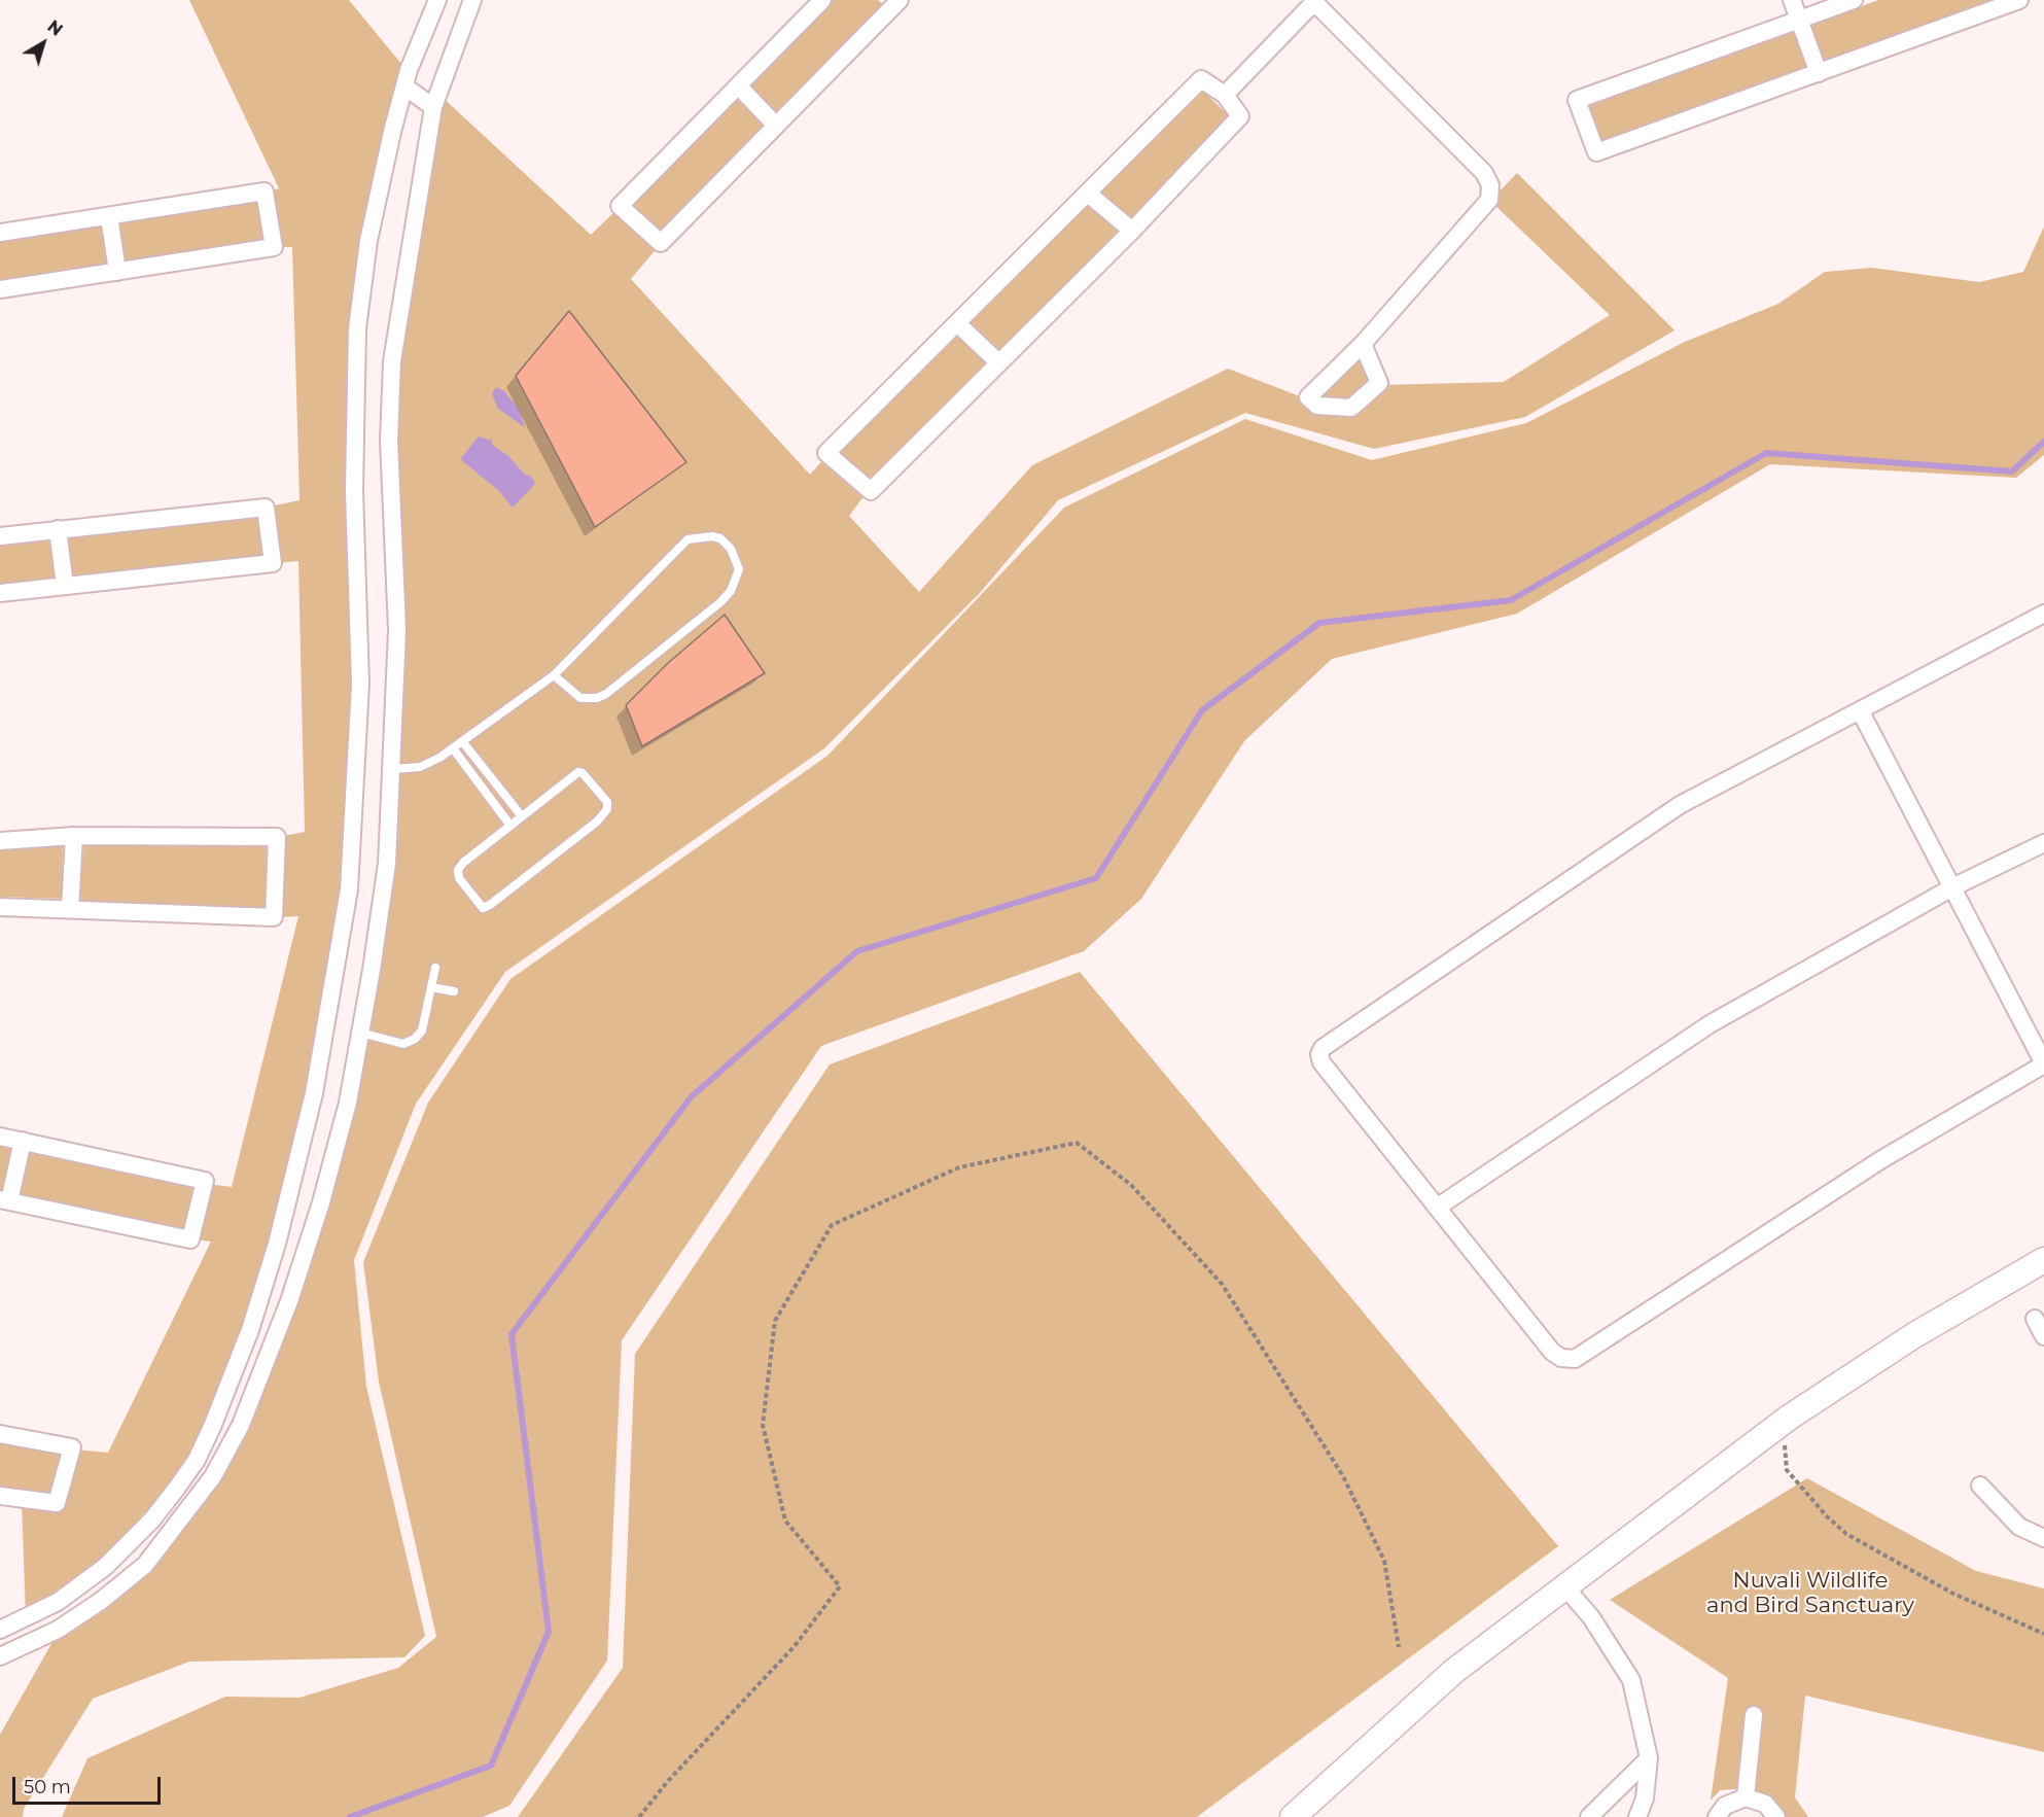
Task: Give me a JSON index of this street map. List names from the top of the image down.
{
  "parks": ["Nuvali Wildlife and Bird Sanctuary"],
  "scale_bar": "50 m",
  "north": "top right"
}
